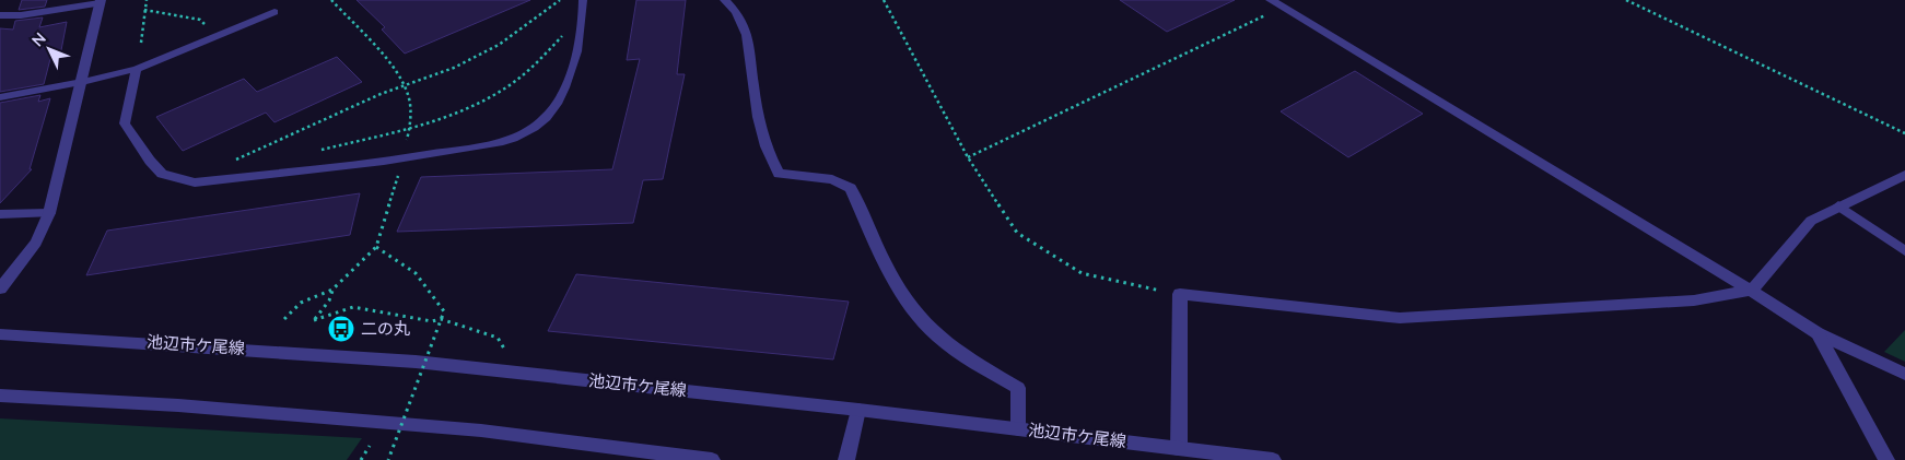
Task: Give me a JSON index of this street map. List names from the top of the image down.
{
  "streets": {
    "street": ["池辺市ケ尾線"]
  },
  "places": {
    "bus stop": ["二の丸"]
  },
  "north": "top left"
}
